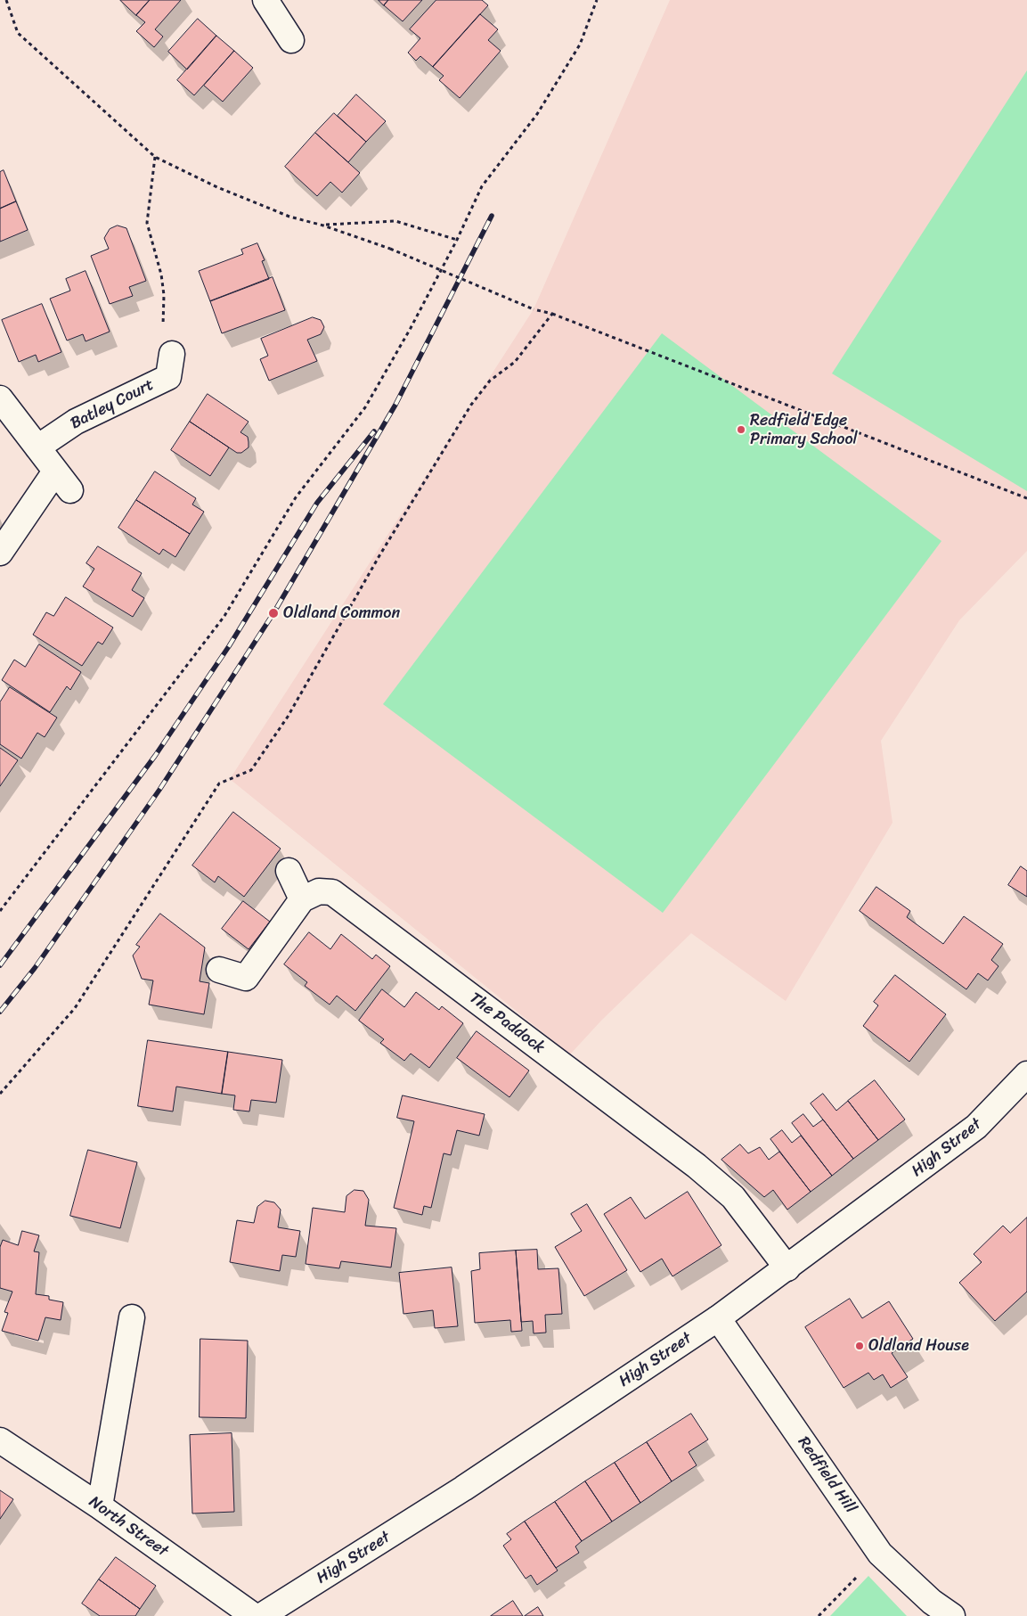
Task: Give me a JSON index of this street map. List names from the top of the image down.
{
  "streets": {
    "street": [
      "Batley Court",
      "The Paddock",
      "High Street",
      "Redfield Hill",
      "North Street"
    ]
  },
  "crossings": [
    ["The Paddock", "High Street"],
    ["High Street", "Redfield Hill"]
  ],
  "places": ["Redfield Edge Primary School", "Oldland Common", "Oldland House"]
}
